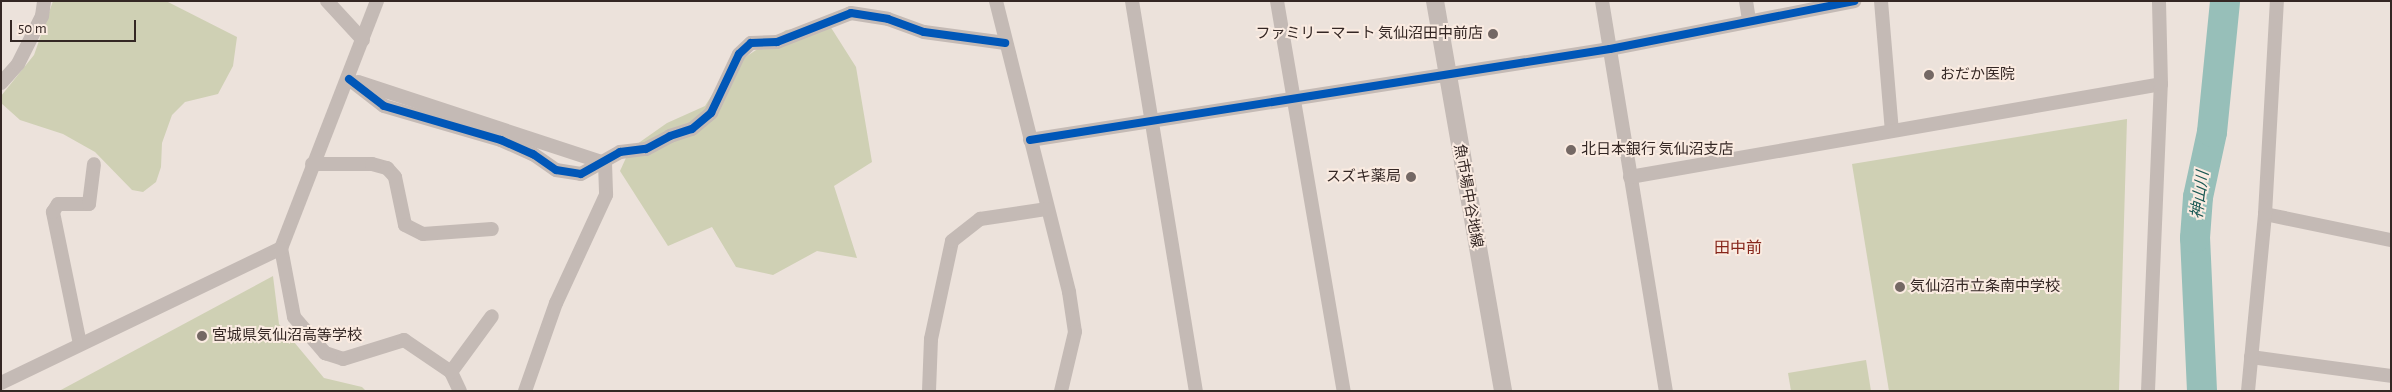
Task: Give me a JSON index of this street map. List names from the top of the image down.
{
  "streets": {
    "street": ["魚市場中谷地線"]
  },
  "districts": ["田中前"],
  "water": ["神山川"],
  "places": [
    "ファミリーマート 気仙沼田中前店",
    "おだか医院",
    "北日本銀行 気仙沼支店",
    "スズキ薬局",
    "気仙沼市立条南中学校",
    "宮城県気仙沼高等学校"
  ],
  "scale_bar": "50 m"
}
